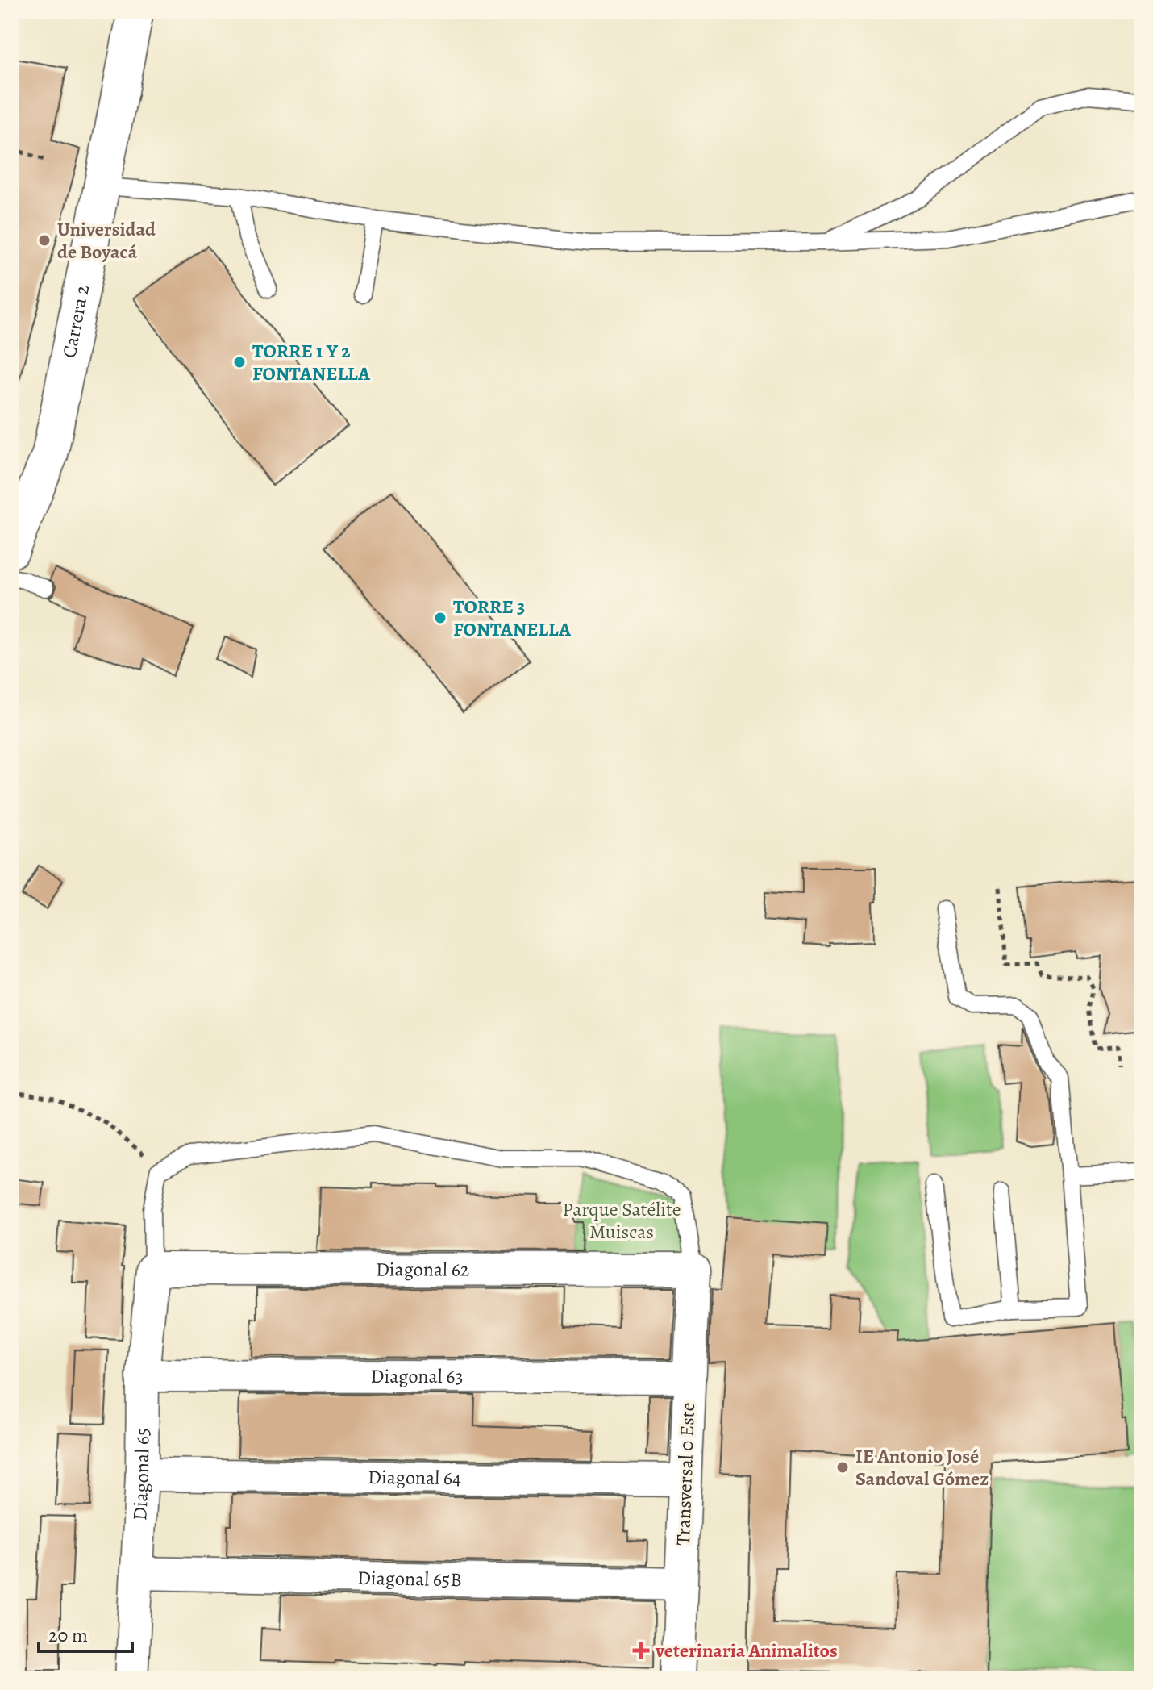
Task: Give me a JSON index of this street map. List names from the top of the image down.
{
  "streets": {
    "street": [
      "Carrera 2",
      "Diagonal 62",
      "Diagonal 63",
      "Diagonal 65",
      "Transversal 0 Este",
      "Diagonal 64",
      "Diagonal 65B"
    ]
  },
  "crossings": [
    ["Diagonal 62", "Diagonal 65"],
    ["Diagonal 62", "Transversal 0 Este"],
    ["Diagonal 63", "Diagonal 65"],
    ["Diagonal 63", "Transversal 0 Este"],
    ["Diagonal 65", "Diagonal 64"],
    ["Diagonal 65", "Diagonal 65B"],
    ["Transversal 0 Este", "Diagonal 64"],
    ["Transversal 0 Este", "Diagonal 65B"]
  ],
  "parks": ["Parque Satélite Muiscas"],
  "places": {
    "other": [
      "Universidad de Boyacá",
      "TORRE 1 Y 2 FONTANELLA",
      "TORRE 3 FONTANELLA",
      "IE Antonio José Sandoval Gómez"
    ],
    "health": ["veterinaria Animalitos"]
  },
  "scale_bar": "20 m"
}
